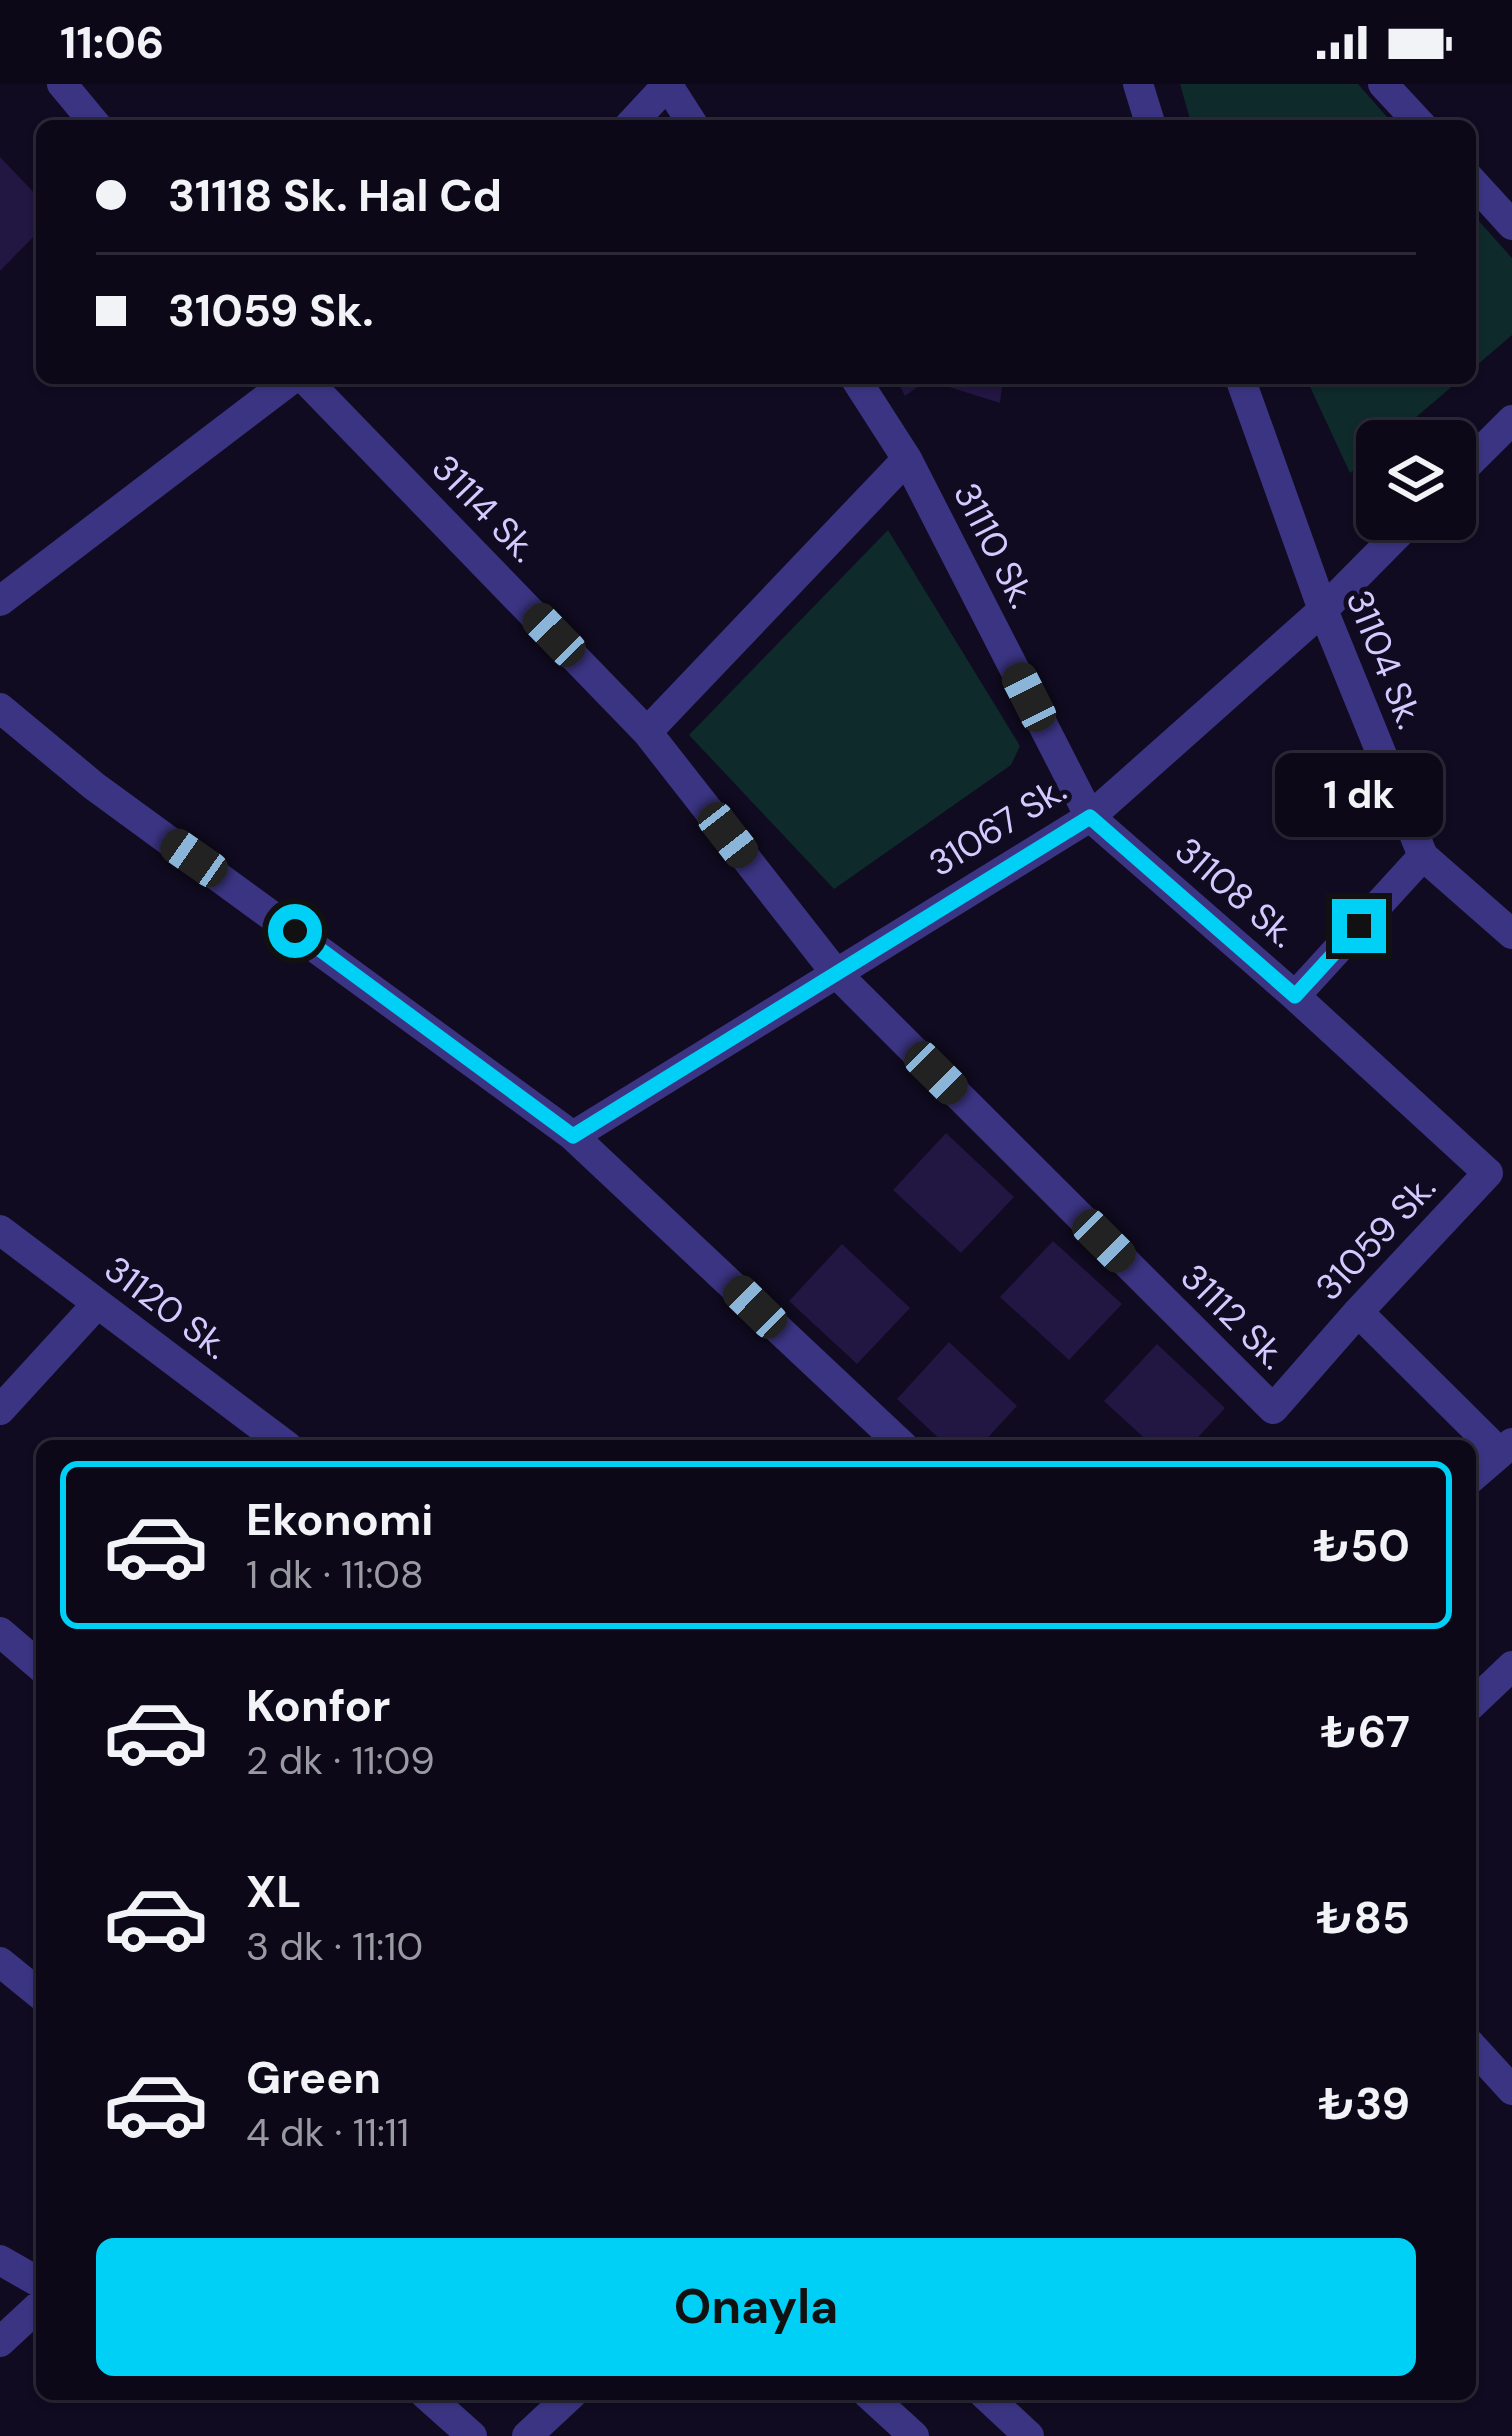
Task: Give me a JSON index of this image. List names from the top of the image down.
{
  "streets": {
    "street": [
      "31114 Sk.",
      "31110 Sk.",
      "31104 Sk.",
      "31067 Sk.",
      "31108 Sk.",
      "31059 Sk.",
      "31120 Sk.",
      "31112 Sk."
    ]
  },
  "crossings": [
    ["31114 Sk.", "31067 Sk."],
    ["31114 Sk.", "31112 Sk."],
    ["31110 Sk.", "31067 Sk."],
    ["31110 Sk.", "31108 Sk."],
    ["31104 Sk.", "31067 Sk."],
    ["31067 Sk.", "31108 Sk."],
    ["31067 Sk.", "31112 Sk."],
    ["31108 Sk.", "31059 Sk."],
    ["31059 Sk.", "31112 Sk."]
  ],
  "page": {
    "status": "11:06",
    "banner": ["31118 Sk. Hal Cd", "31059 Sk."],
    "bubble": "1 dk",
    "list": [
      {
        "name": "Ekonomi",
        "note": "1 dk · 11:08",
        "value": "₺50"
      },
      {
        "name": "Konfor",
        "note": "2 dk · 11:09",
        "value": "₺67"
      },
      {
        "name": "XL",
        "note": "3 dk · 11:10",
        "value": "₺85"
      },
      {
        "name": "Green",
        "note": "4 dk · 11:11",
        "value": "₺39"
      }
    ],
    "buttons": "Onayla"
  }
}
